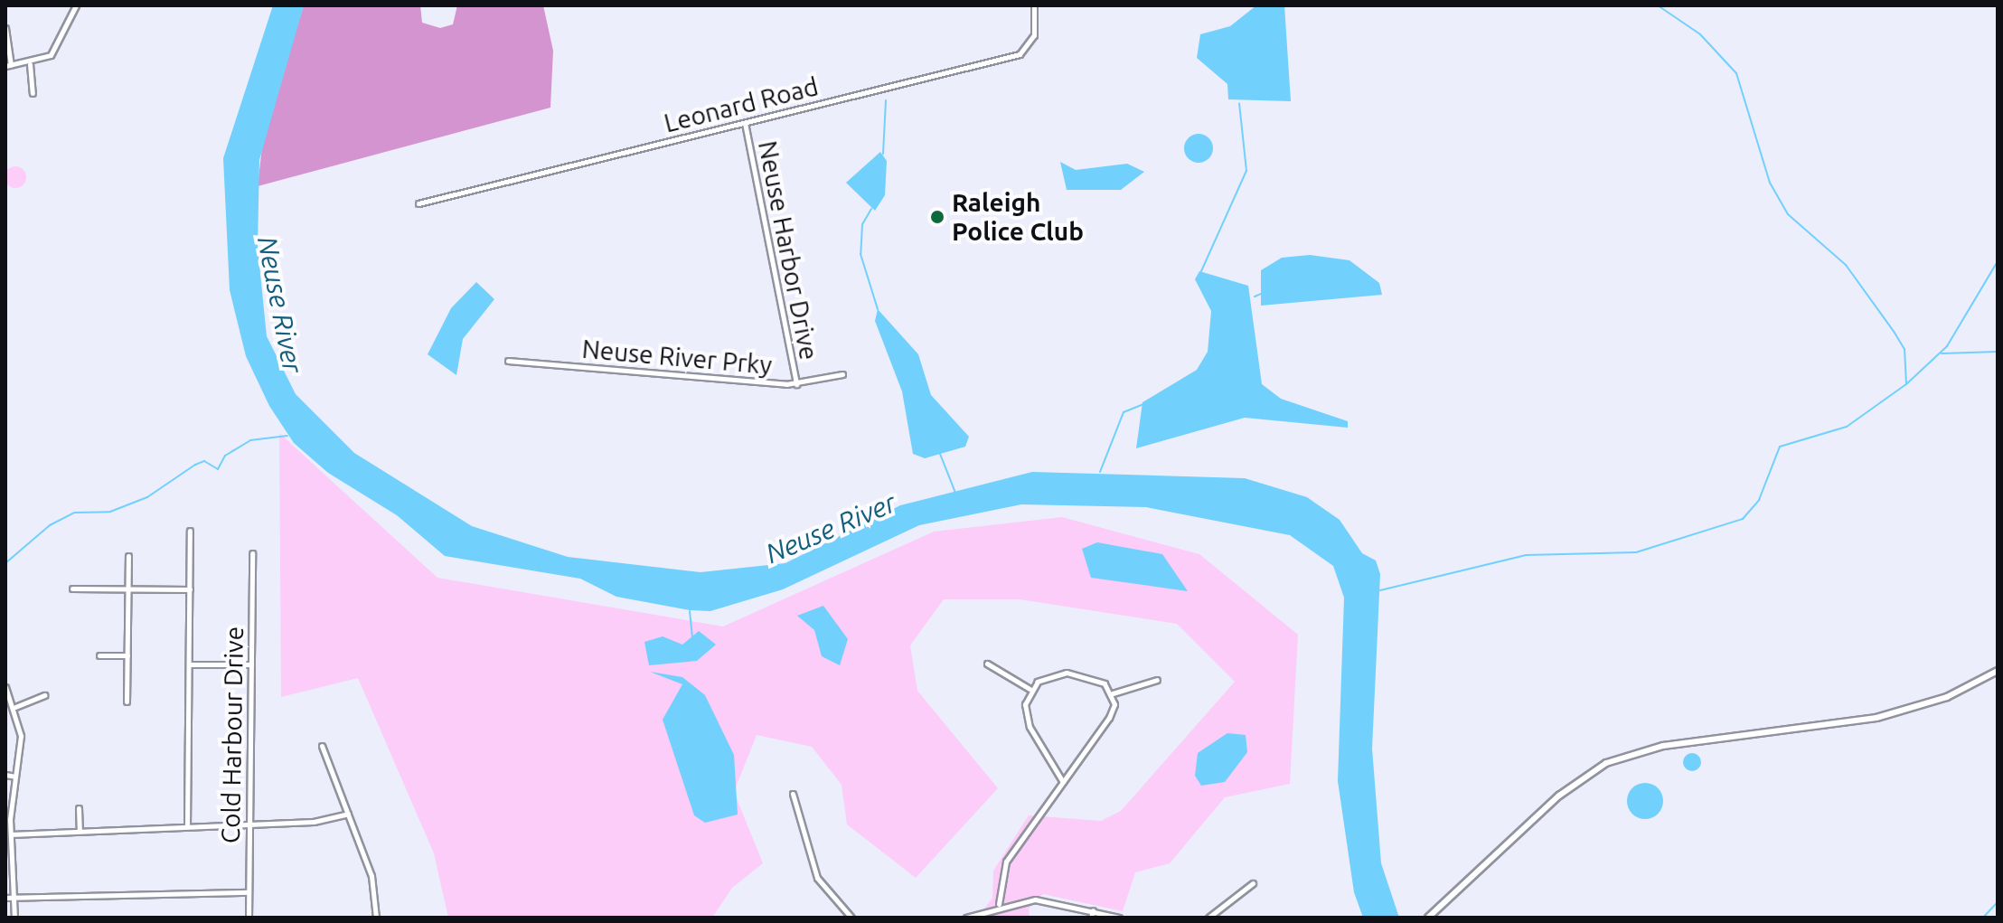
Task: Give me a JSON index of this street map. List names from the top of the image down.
{
  "streets": {
    "street": [
      "Leonard Road",
      "Neuse Harbor Drive",
      "Neuse River Prky",
      "Cold Harbour Drive"
    ]
  },
  "crossings": [
    ["Leonard Road", "Neuse Harbor Drive"],
    ["Neuse Harbor Drive", "Neuse River Prky"]
  ],
  "water": ["Neuse River"],
  "places": ["Raleigh Police Club"]
}
